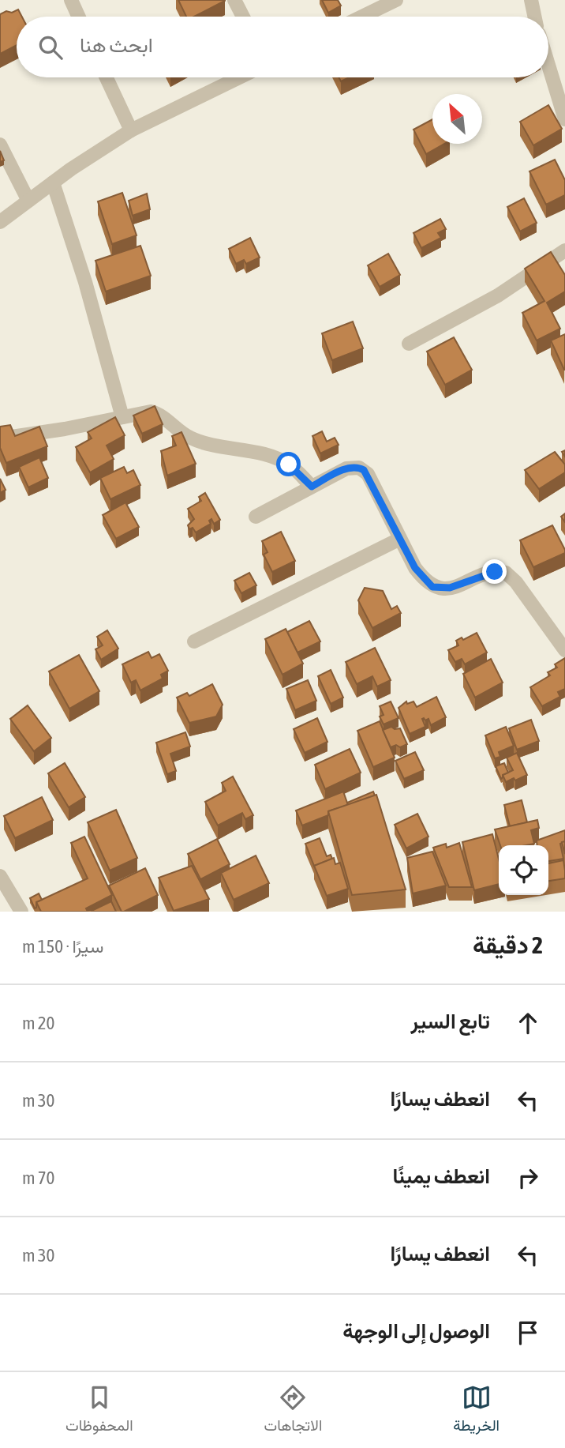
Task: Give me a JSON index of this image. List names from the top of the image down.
{
  "north": "top left",
  "page": {
    "search": "ابحث هنا",
    "heading": ["2 دقيقة", "سيرًا · 150 m"],
    "list": [
      ["تابع السير", "20 m"],
      ["انعطف يسارًا", "30 m"],
      ["انعطف يمينًا", "70 m"],
      ["انعطف يسارًا", "30 m"],
      "الوصول إلى الوجهة"
    ],
    "nav": ["الخريطة", "الاتجاهات", "المحفوظات"]
  }
}
